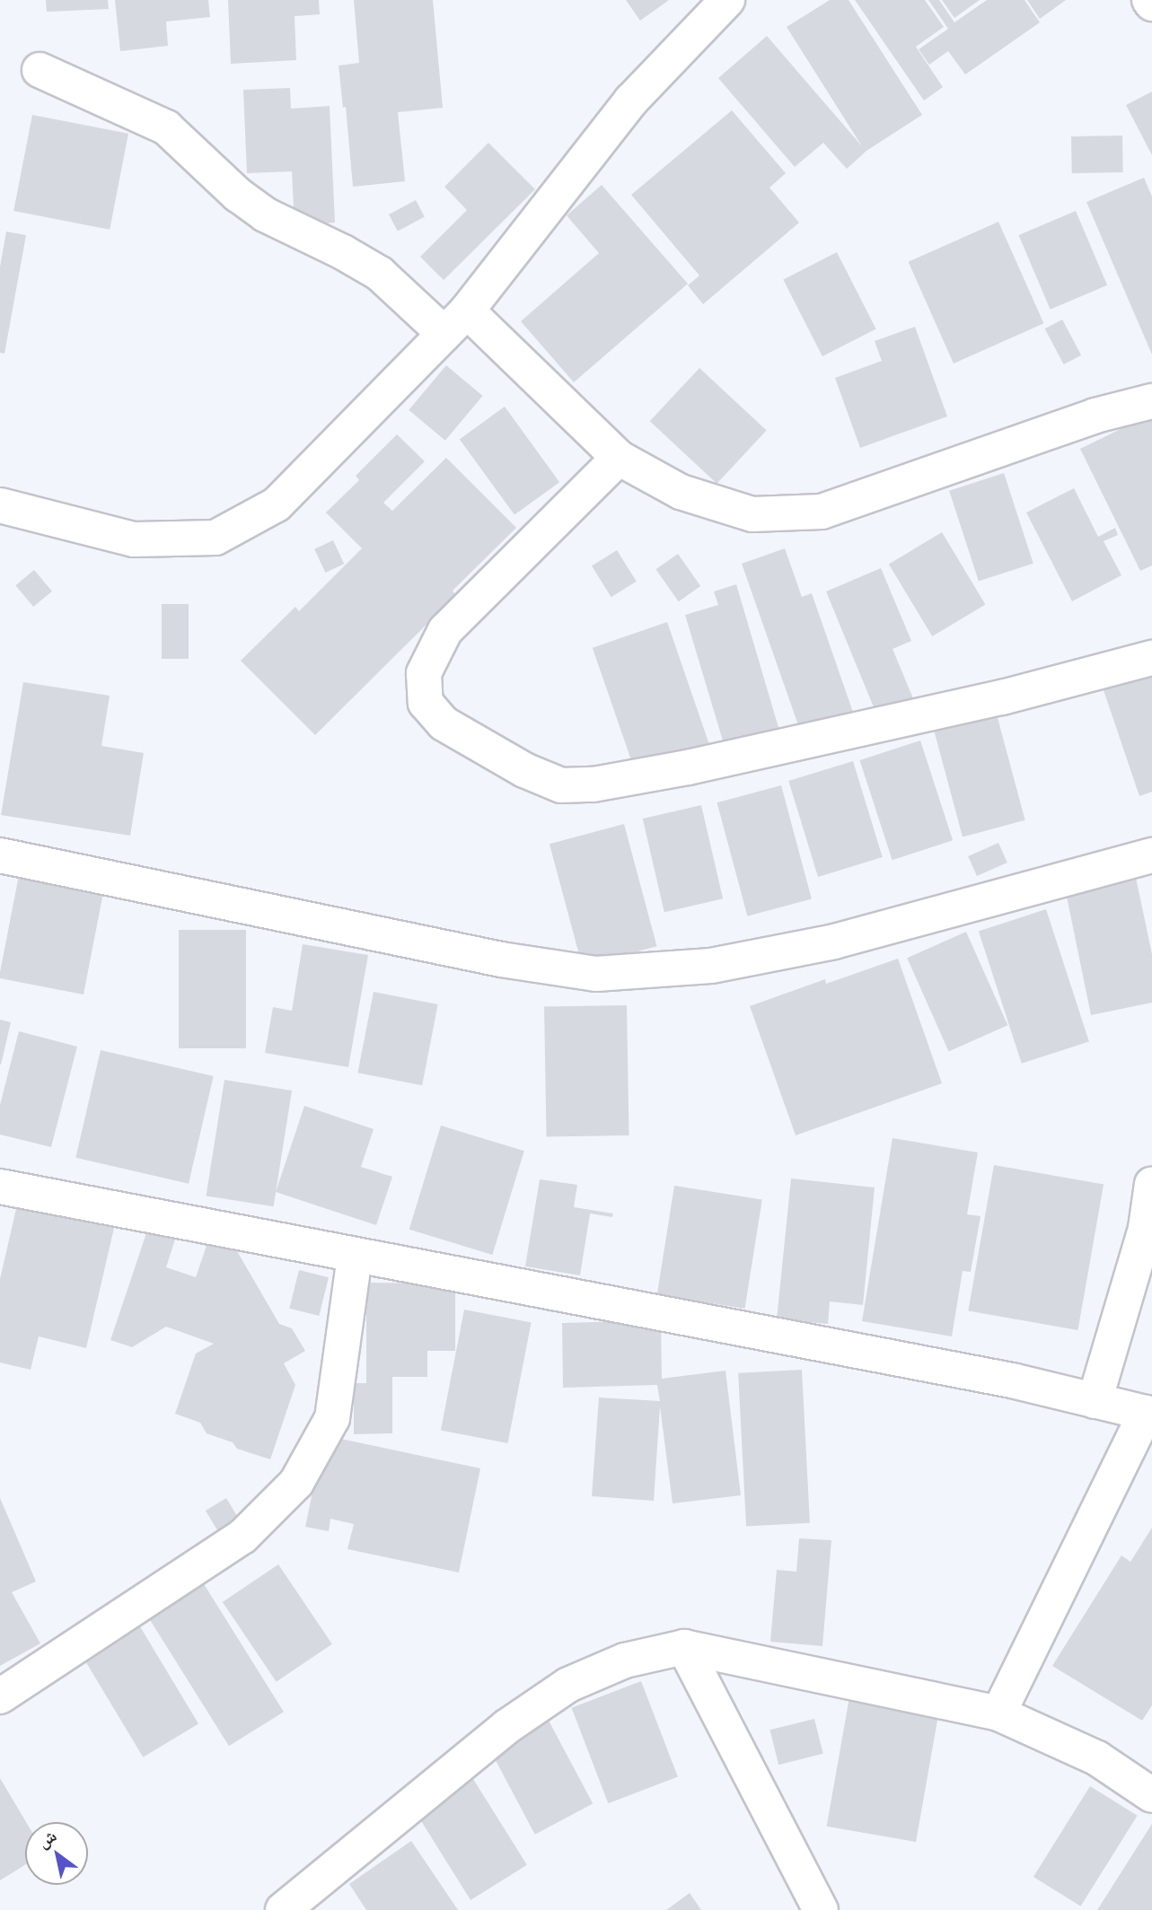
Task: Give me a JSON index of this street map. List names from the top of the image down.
{
  "north": "top left"
}
